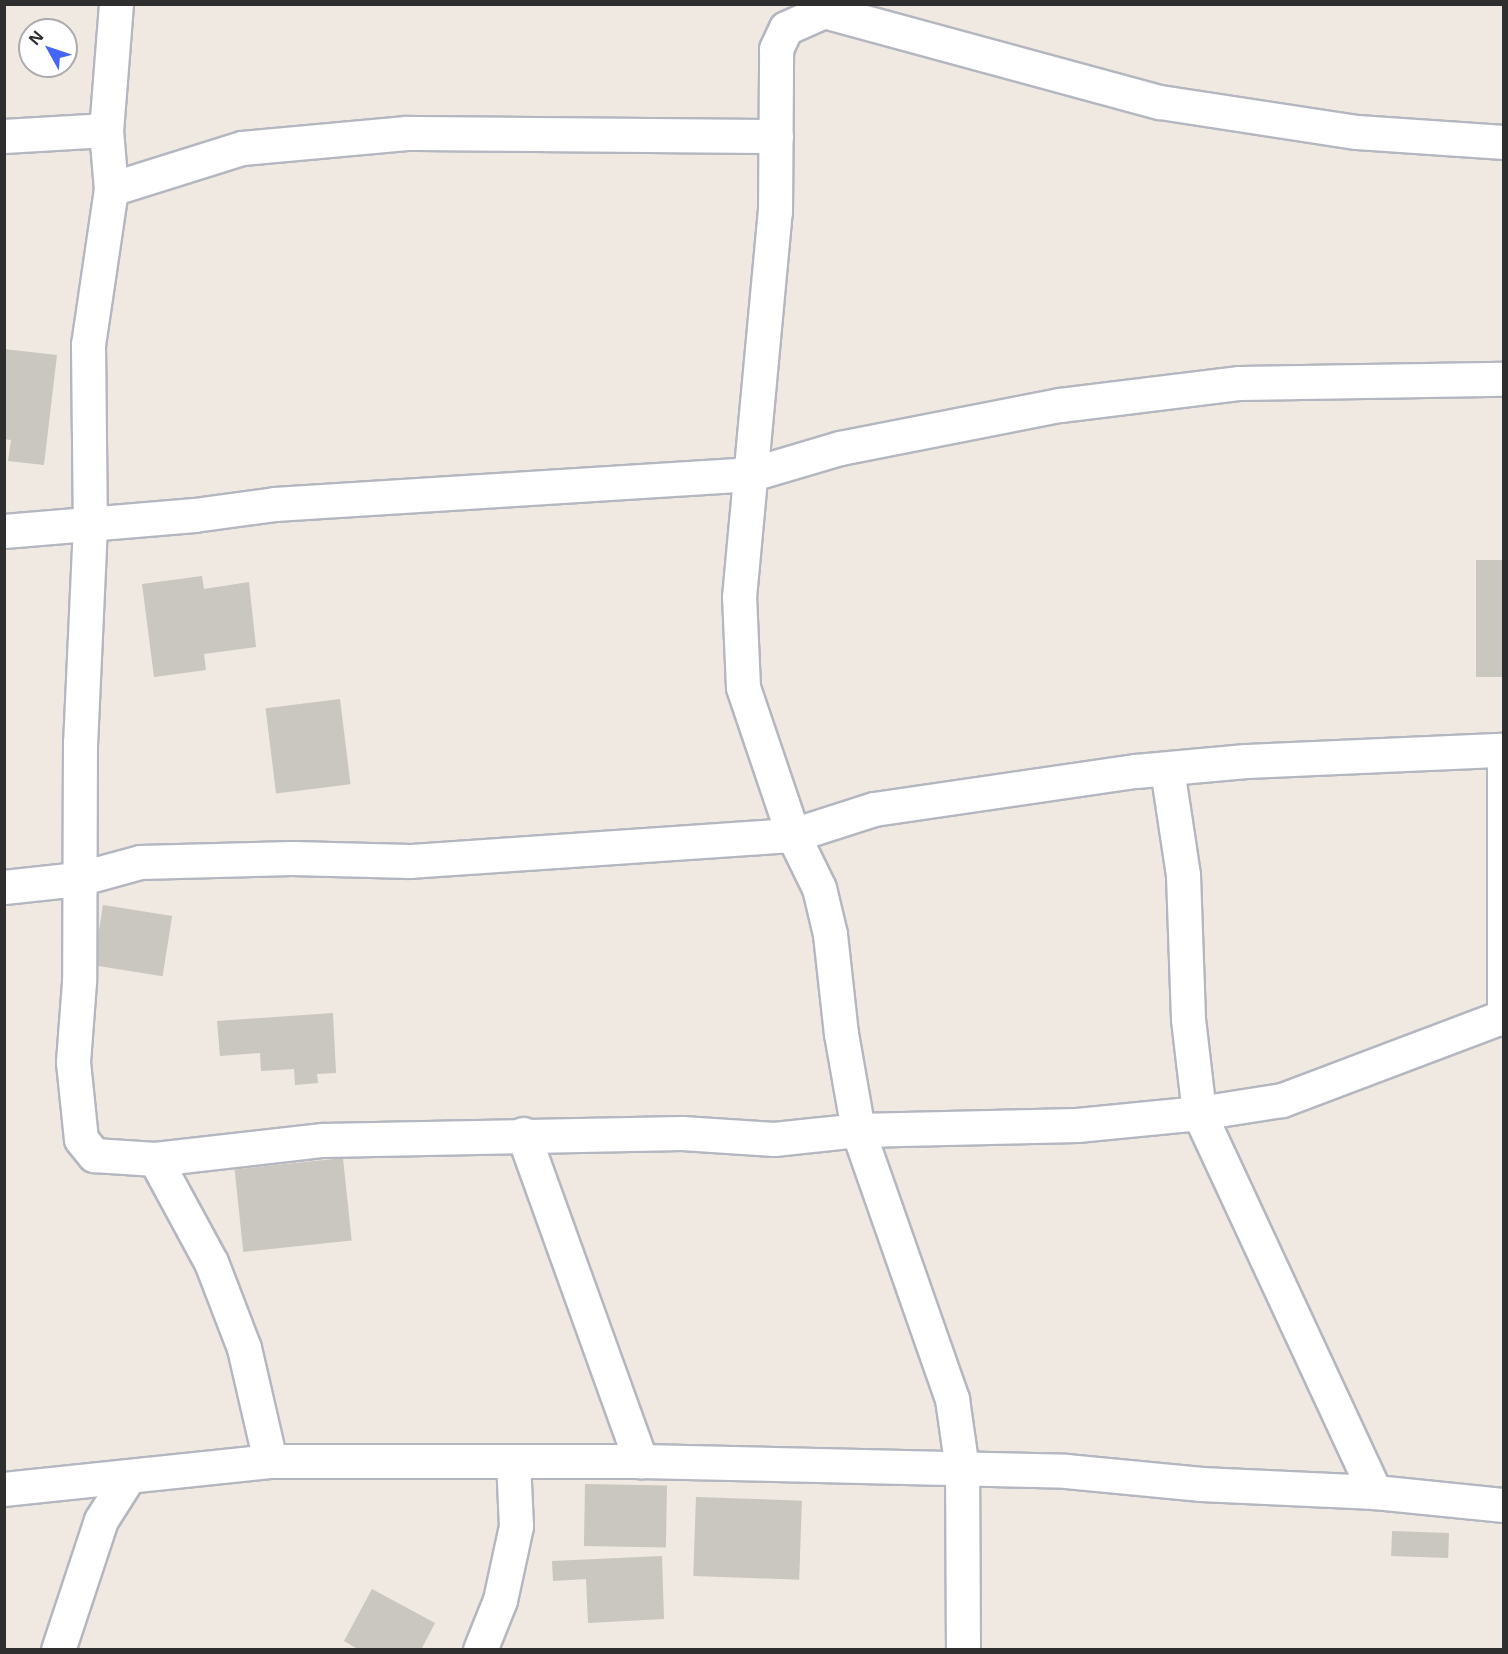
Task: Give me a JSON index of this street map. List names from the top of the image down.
{
  "north": "top left"
}
